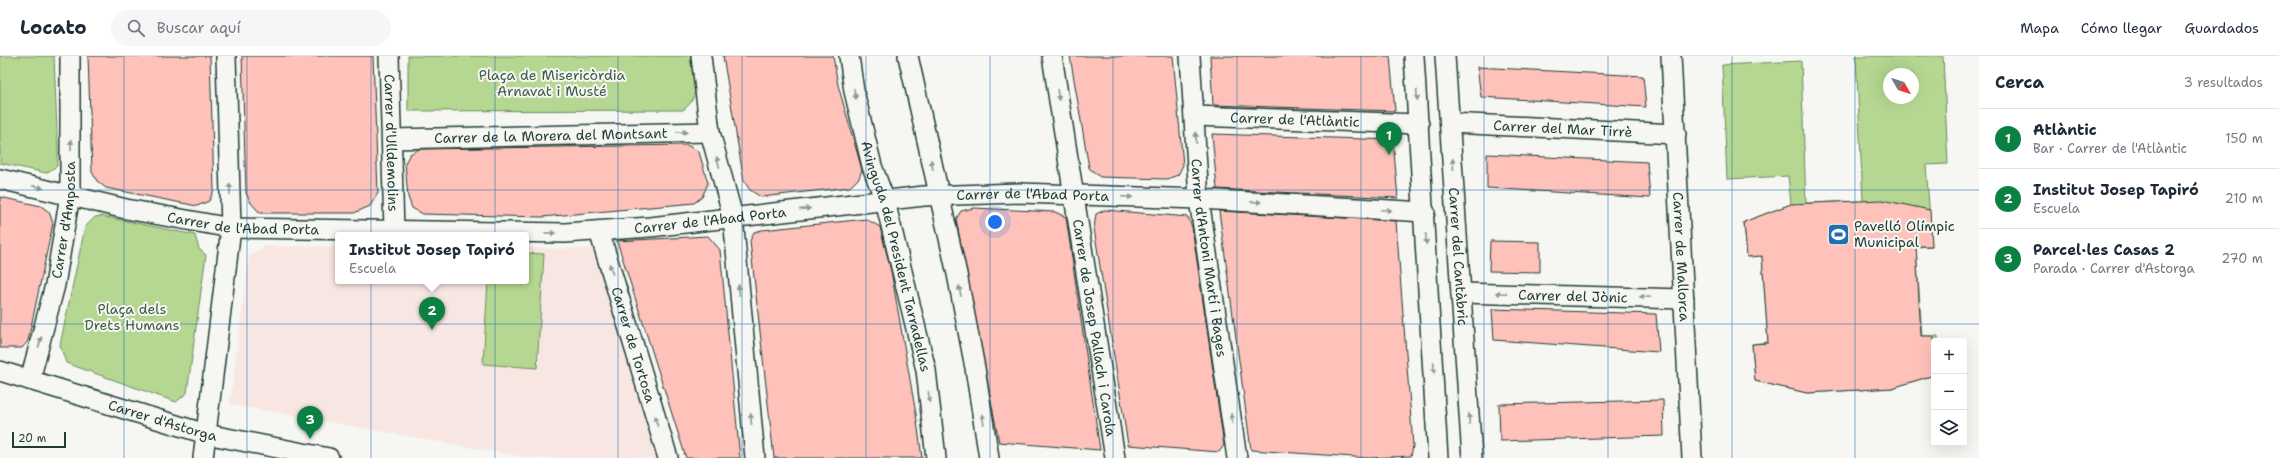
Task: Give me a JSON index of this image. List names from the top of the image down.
{
  "streets": {
    "street": [
      "Carrer de l'Atlàntic",
      "Carrer del Mar Tirrè",
      "Carrer de la Morera del Montsant",
      "Carrer d'Ulldemolins",
      "Carrer de l'Abad Porta",
      "Carrer d'Amposta",
      "Avinguda del President Tarradellas",
      "Carrer d'Antoni Martí i Bages",
      "Carrer del Cantàbric",
      "Carrer de Mallorca",
      "Carrer del Jònic",
      "Carrer de Josep Pallach i Carola",
      "Carrer de Tortosa",
      "Carrer d'Astorga"
    ]
  },
  "crossings": [
    ["Carrer de l'Atlàntic", "Carrer d'Antoni Martí i Bages"],
    ["Carrer del Mar Tirrè", "Carrer del Cantàbric"],
    ["Carrer del Mar Tirrè", "Carrer de Mallorca"],
    ["Carrer de la Morera del Montsant", "Carrer d'Ulldemolins"],
    ["Carrer d'Ulldemolins", "Carrer de l'Abad Porta"],
    ["Carrer de l'Abad Porta", "Carrer d'Amposta"],
    ["Carrer de l'Abad Porta", "Avinguda del President Tarradellas"],
    ["Carrer de l'Abad Porta", "Carrer d'Antoni Martí i Bages"],
    ["Carrer de l'Abad Porta", "Carrer de Josep Pallach i Carola"],
    ["Carrer de l'Abad Porta", "Carrer de Tortosa"],
    ["Carrer d'Amposta", "Carrer d'Astorga"],
    ["Carrer del Cantàbric", "Carrer del Jònic"],
    ["Carrer de Mallorca", "Carrer del Jònic"]
  ],
  "one_way": [
    "Carrer de la Morera del Montsant",
    "Carrer de l'Abad Porta",
    "Carrer d'Antoni Martí i Bages",
    "Carrer del Jònic"
  ],
  "parks": ["Plaça de Misericòrdia Arnavat i Musté", "Plaça dels Drets Humans"],
  "places": {
    "sports": ["Pavelló Olímpic Municipal"]
  },
  "scale_bar": "20 m",
  "north": "bottom right",
  "page": {
    "header": "Locato",
    "search": "Buscar aquí",
    "nav": ["Mapa", "Cómo llegar", "Guardados"],
    "heading": ["Cerca", "3 resultados"],
    "list": [
      {
        "mark": "1",
        "name": "Atlàntic",
        "note": "Bar · Carrer de l'Atlàntic",
        "value": "150 m"
      },
      {
        "mark": "2",
        "name": "Institut Josep Tapiró",
        "note": "Escuela",
        "value": "210 m"
      },
      {
        "mark": "3",
        "name": "Parcel·les Casas 2",
        "note": "Parada · Carrer d'Astorga",
        "value": "270 m"
      }
    ],
    "pins": ["1", "2", "3"],
    "popup": ["Institut Josep Tapiró", "Escuela"],
    "map_buttons": ["+", "−"],
    "scale": "20 m"
  }
}
